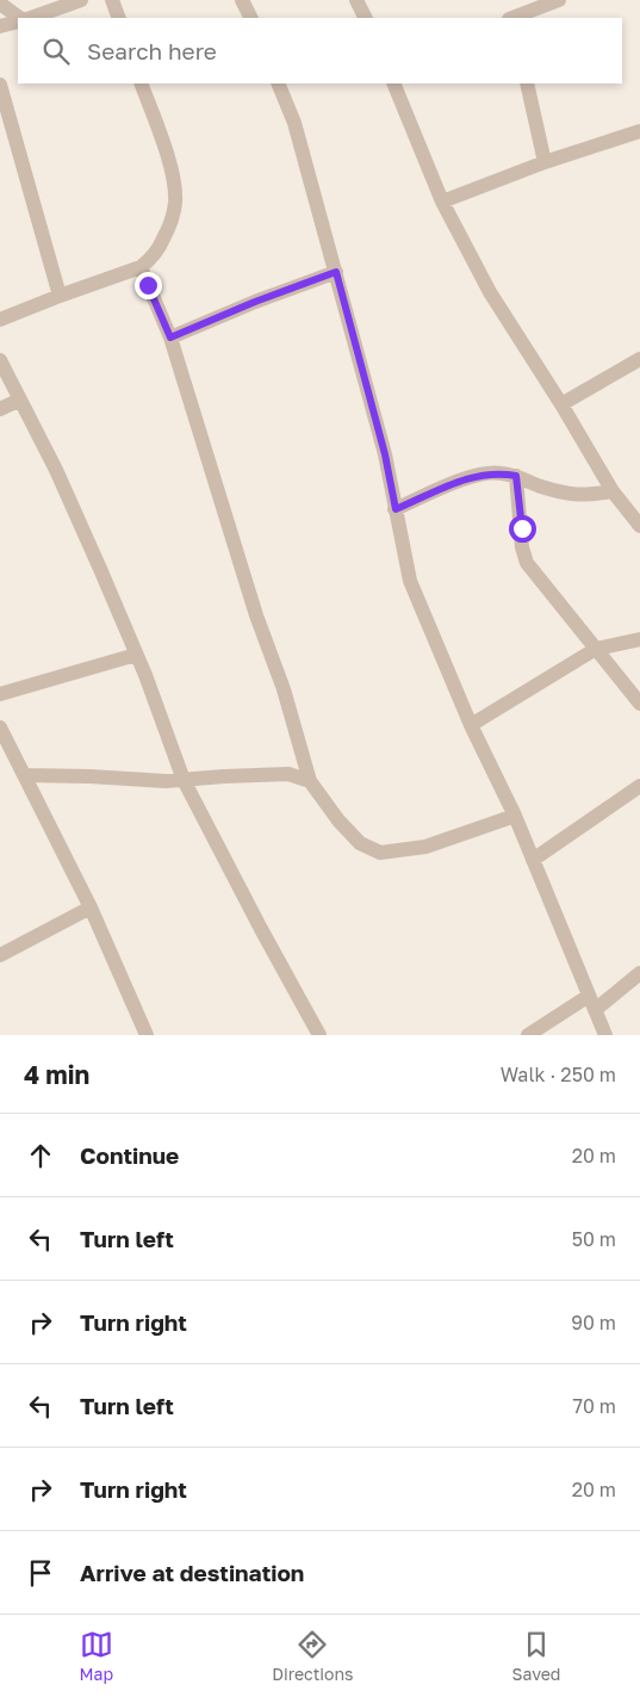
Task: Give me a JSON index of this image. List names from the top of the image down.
{
  "page": {
    "search": "Search here",
    "heading": ["4 min", "Walk · 250 m"],
    "list": [
      ["Continue", "20 m"],
      ["Turn left", "50 m"],
      ["Turn right", "90 m"],
      ["Turn left", "70 m"],
      ["Turn right", "20 m"],
      "Arrive at destination"
    ],
    "nav": ["Map", "Directions", "Saved"]
  }
}
